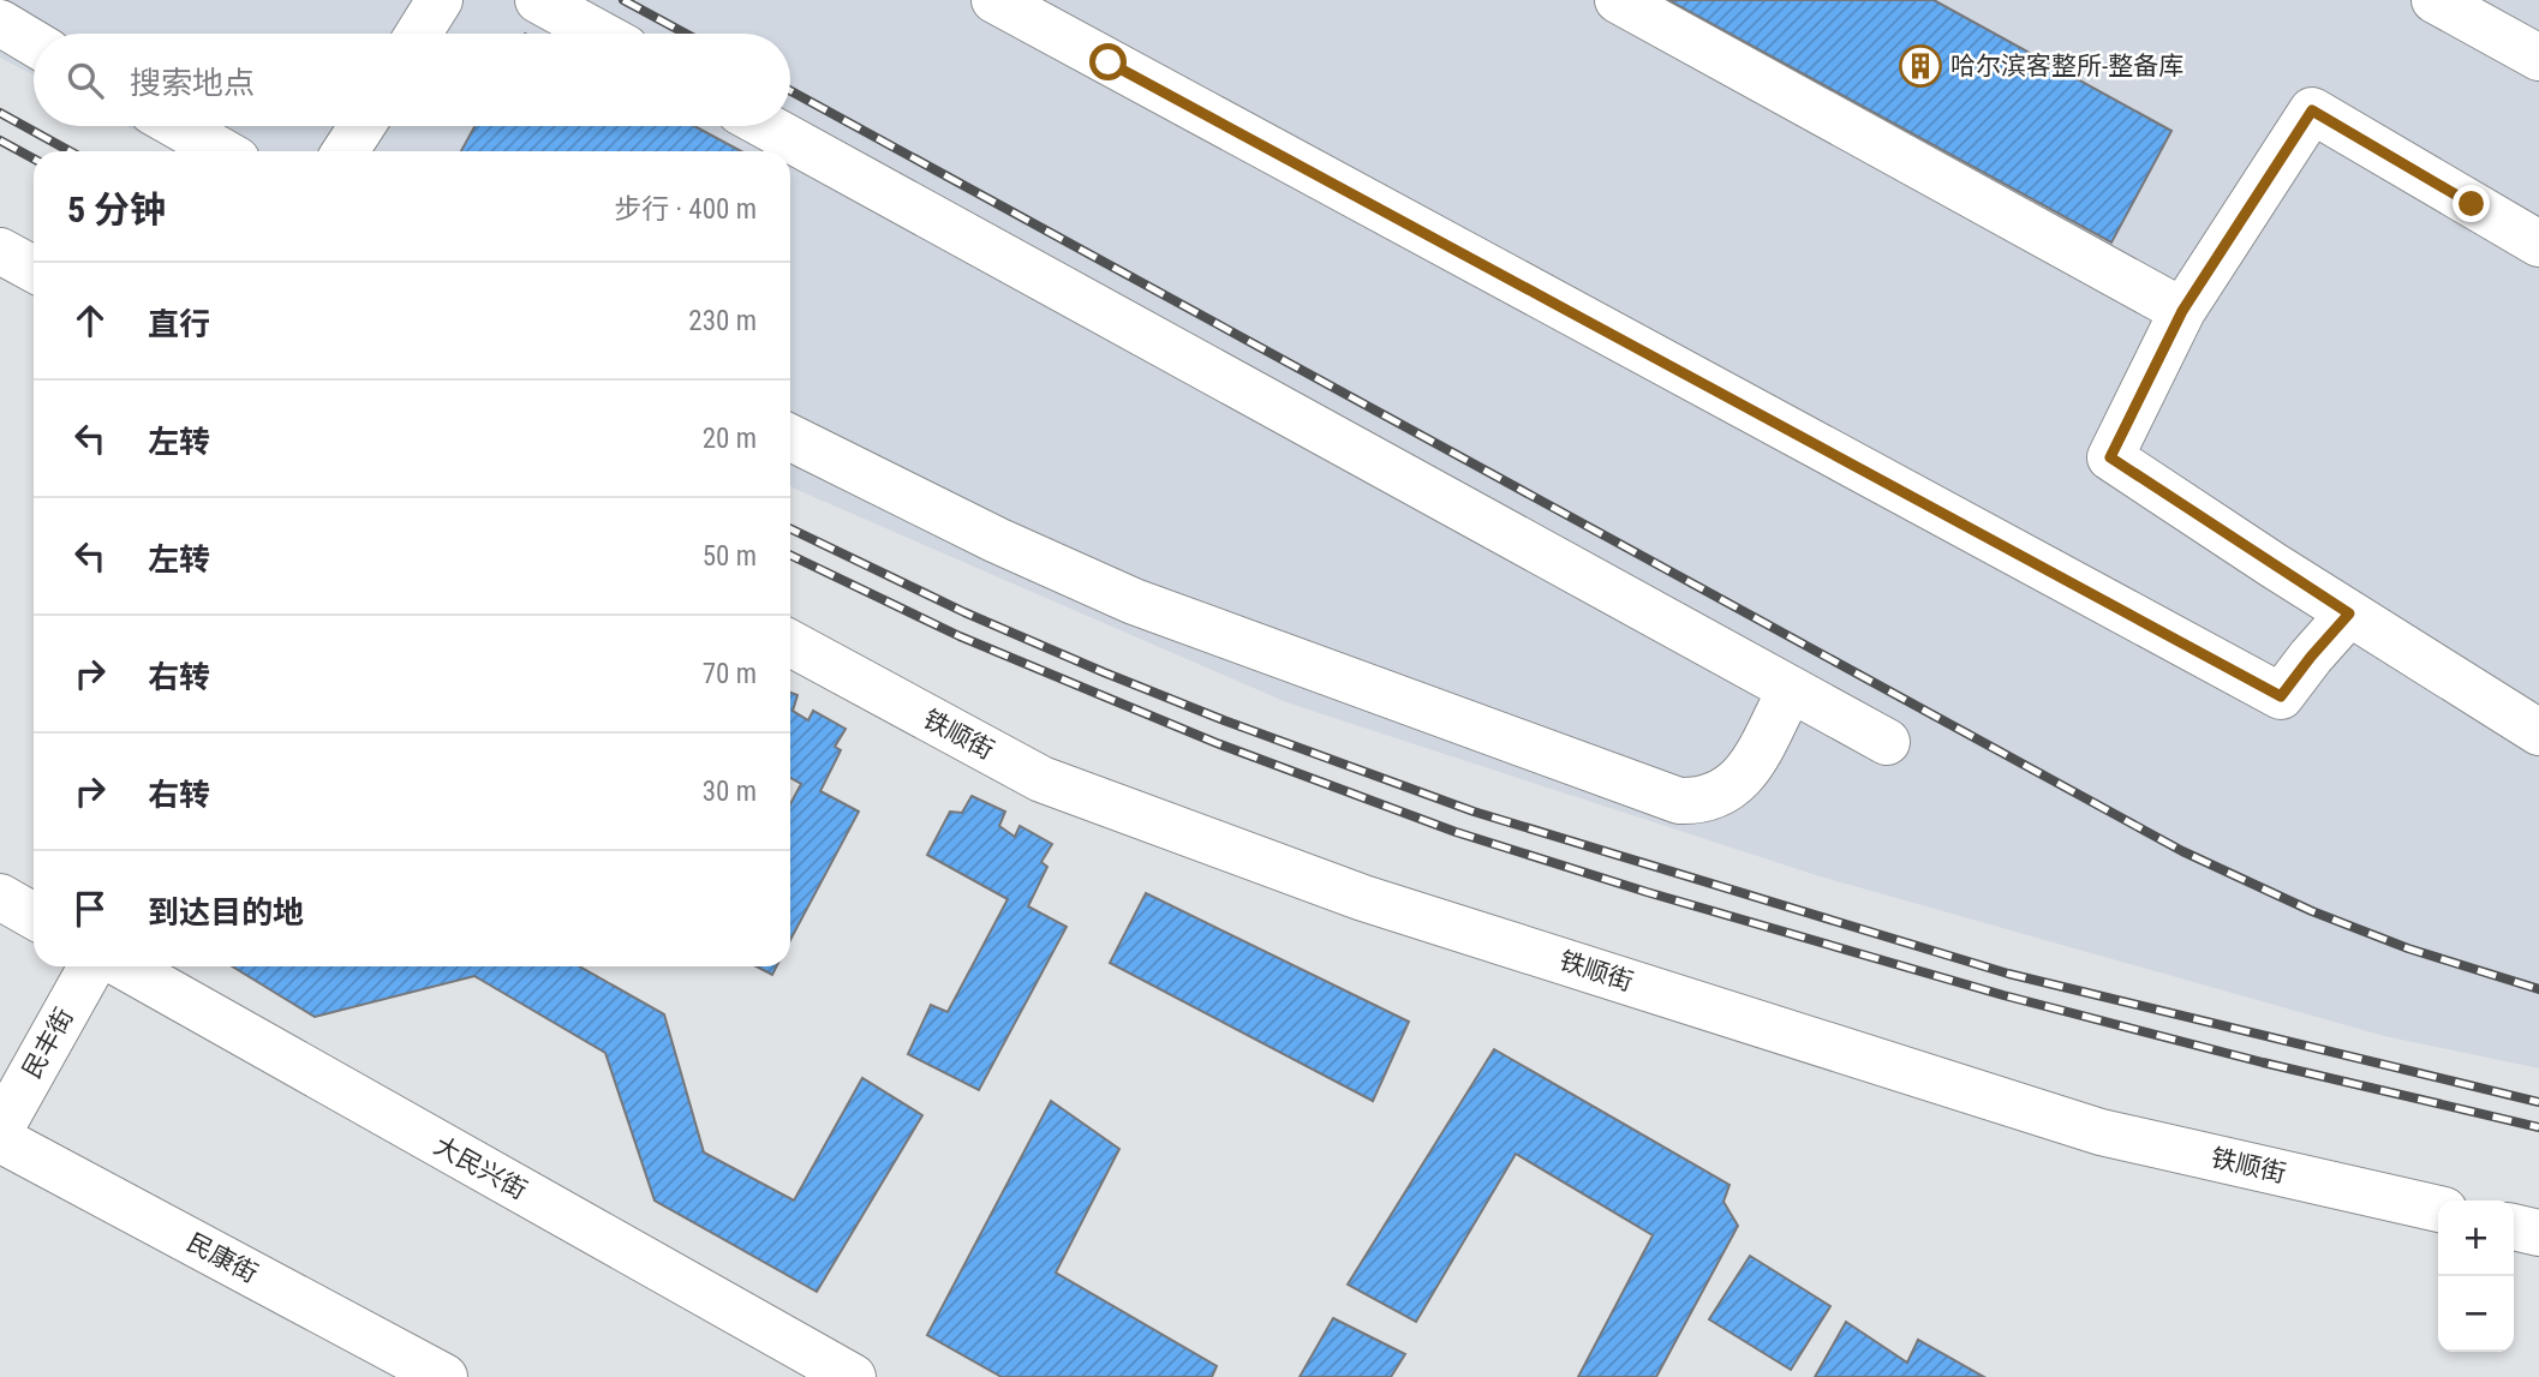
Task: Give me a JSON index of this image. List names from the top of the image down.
{
  "streets": {
    "main road": [
      "铁顺街",
      "民丰街",
      "大民兴街",
      "民康街"
    ]
  },
  "places": {
    "building": ["哈尔滨客整所-整备库"]
  },
  "page": {
    "search": "搜索地点",
    "heading": ["5 分钟", "步行 · 400 m"],
    "list": [
      ["直行", "230 m"],
      ["左转", "20 m"],
      ["左转", "50 m"],
      ["右转", "70 m"],
      ["右转", "30 m"],
      "到达目的地"
    ],
    "map_buttons": ["+", "−"]
  }
}
